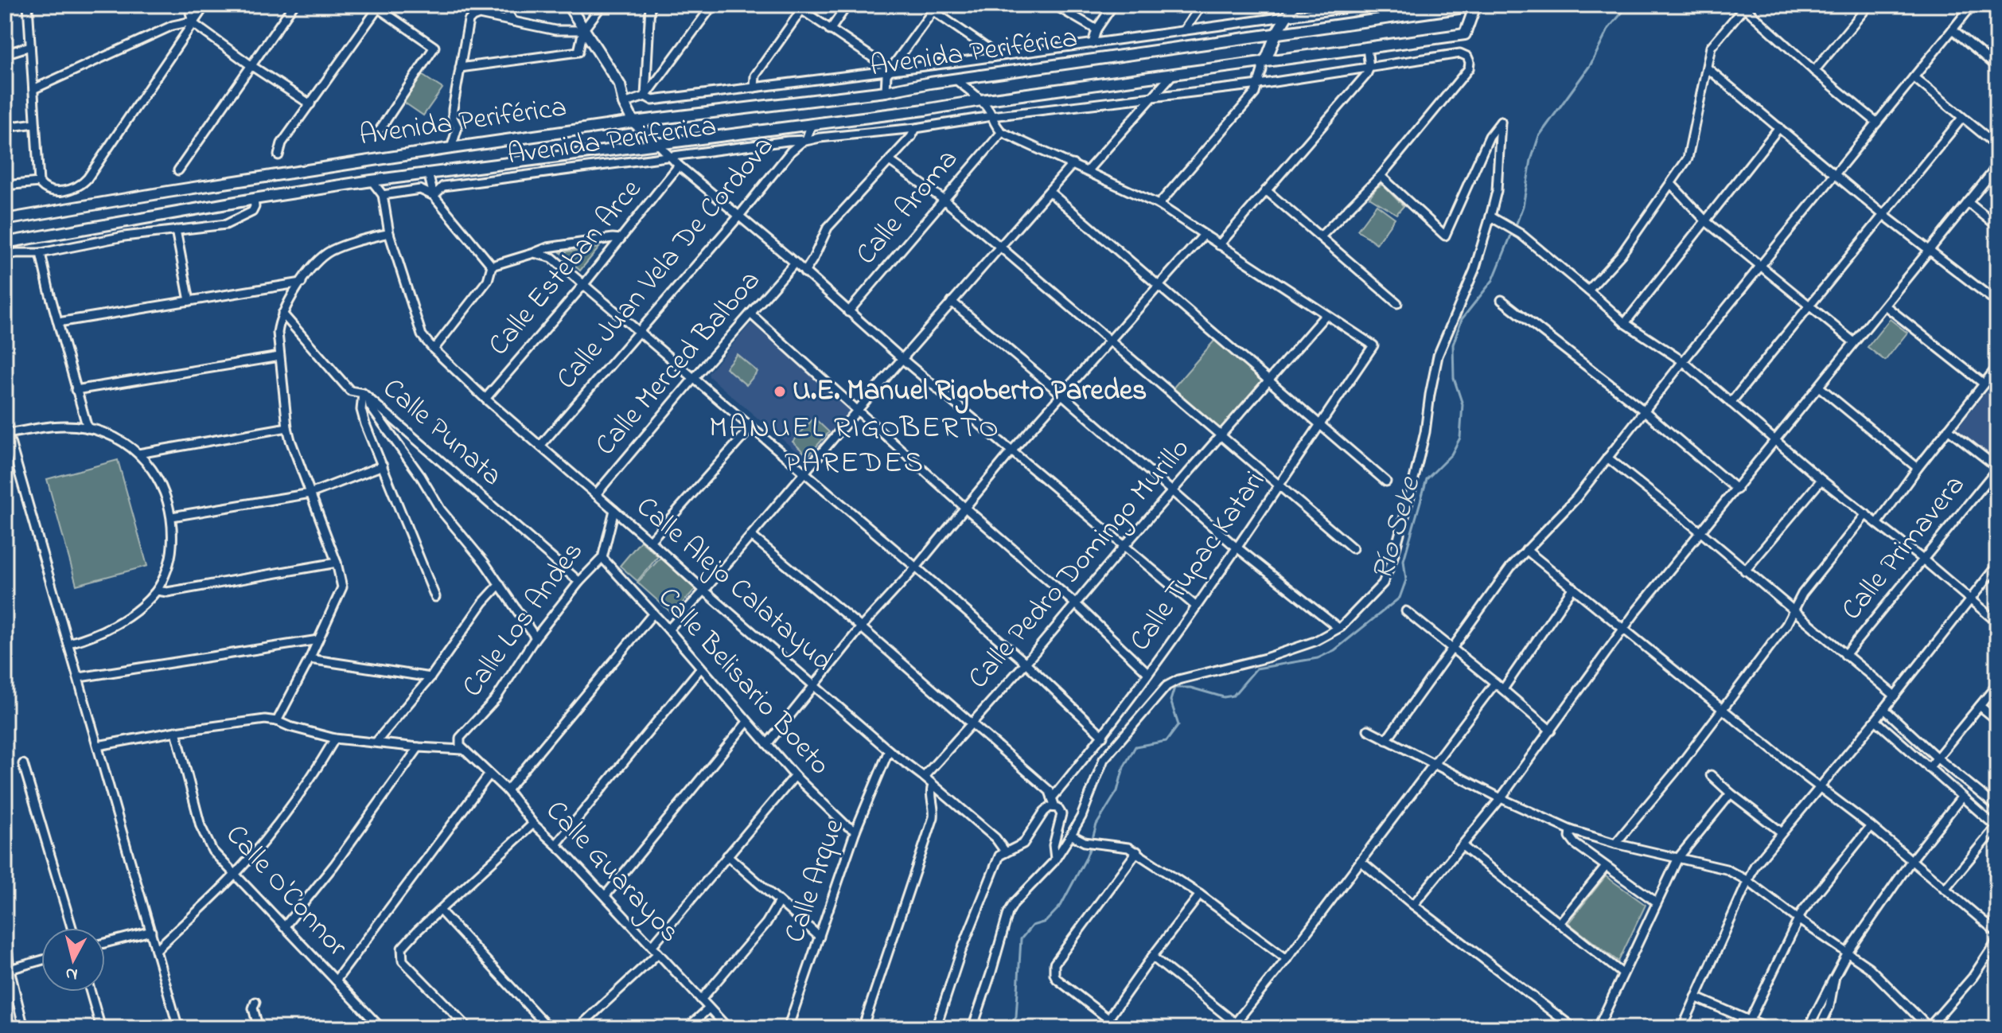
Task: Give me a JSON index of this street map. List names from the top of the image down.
{
  "streets": {
    "street": [
      "Avenida Periférica",
      "Avenida Periferica",
      "Calle Aroma",
      "Calle Juan Vela De Cordova",
      "Calle Esteban Arce",
      "Calle Merced Balboa",
      "Calle Punata",
      "Calle Primavera",
      "Calle Tupac Katari",
      "Calle Pedro Domingo Murillo",
      "Calle Alejo Calatayud",
      "Calle Los Andes",
      "Calle Belisario Boeto",
      "Calle Guarayos",
      "Calle Arque",
      "Calle O'Connor"
    ]
  },
  "crossings": [
    ["Avenida Periferica", "Calle Juan Vela De Cordova"],
    ["Calle Juan Vela De Cordova", "Calle Alejo Calatayud"],
    ["Calle Esteban Arce", "Calle Alejo Calatayud"],
    ["Calle Merced Balboa", "Calle Alejo Calatayud"],
    ["Calle Punata", "Calle Los Andes"],
    ["Calle Tupac Katari", "Calle Pedro Domingo Murillo"],
    ["Calle Pedro Domingo Murillo", "Calle Alejo Calatayud"],
    ["Calle Alejo Calatayud", "Calle Los Andes"],
    ["Calle Alejo Calatayud", "Calle Arque"],
    ["Calle Los Andes", "Calle Belisario Boeto"],
    ["Calle Los Andes", "Calle Guarayos"],
    ["Calle Belisario Boeto", "Calle Arque"]
  ],
  "districts": ["MANUEL RIGOBERTO PAREDES"],
  "water": ["Río Seke"],
  "places": ["U.E. Manuel Rigoberto Paredes"],
  "north": "bottom"
}
